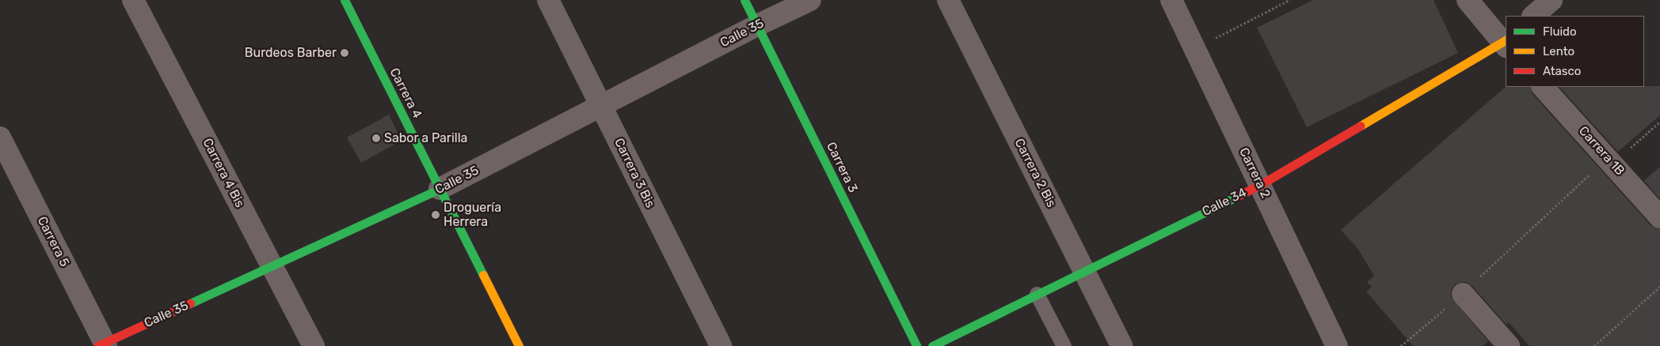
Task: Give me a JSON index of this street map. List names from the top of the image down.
{
  "streets": {
    "street": [
      "Calle 35",
      "Carrera 4",
      "Carrera 1B",
      "Carrera 3",
      "Carrera 4 Bis",
      "Carrera 3 Bis",
      "Carrera 2 Bis",
      "Carrera 2",
      "Calle 34",
      "Carrera 5"
    ]
  },
  "crossings": [
    ["Calle 35", "Carrera 4"],
    ["Calle 35", "Carrera 3"],
    ["Calle 35", "Carrera 4 Bis"],
    ["Calle 35", "Carrera 3 Bis"],
    ["Calle 35", "Carrera 5"],
    ["Carrera 2 Bis", "Calle 34"],
    ["Carrera 2", "Calle 34"]
  ],
  "places": ["Burdeos Barber", "Sabor a Parilla", "Droguería Herrera"],
  "legend": ["Fluido", "Lento", "Atasco"]
}
